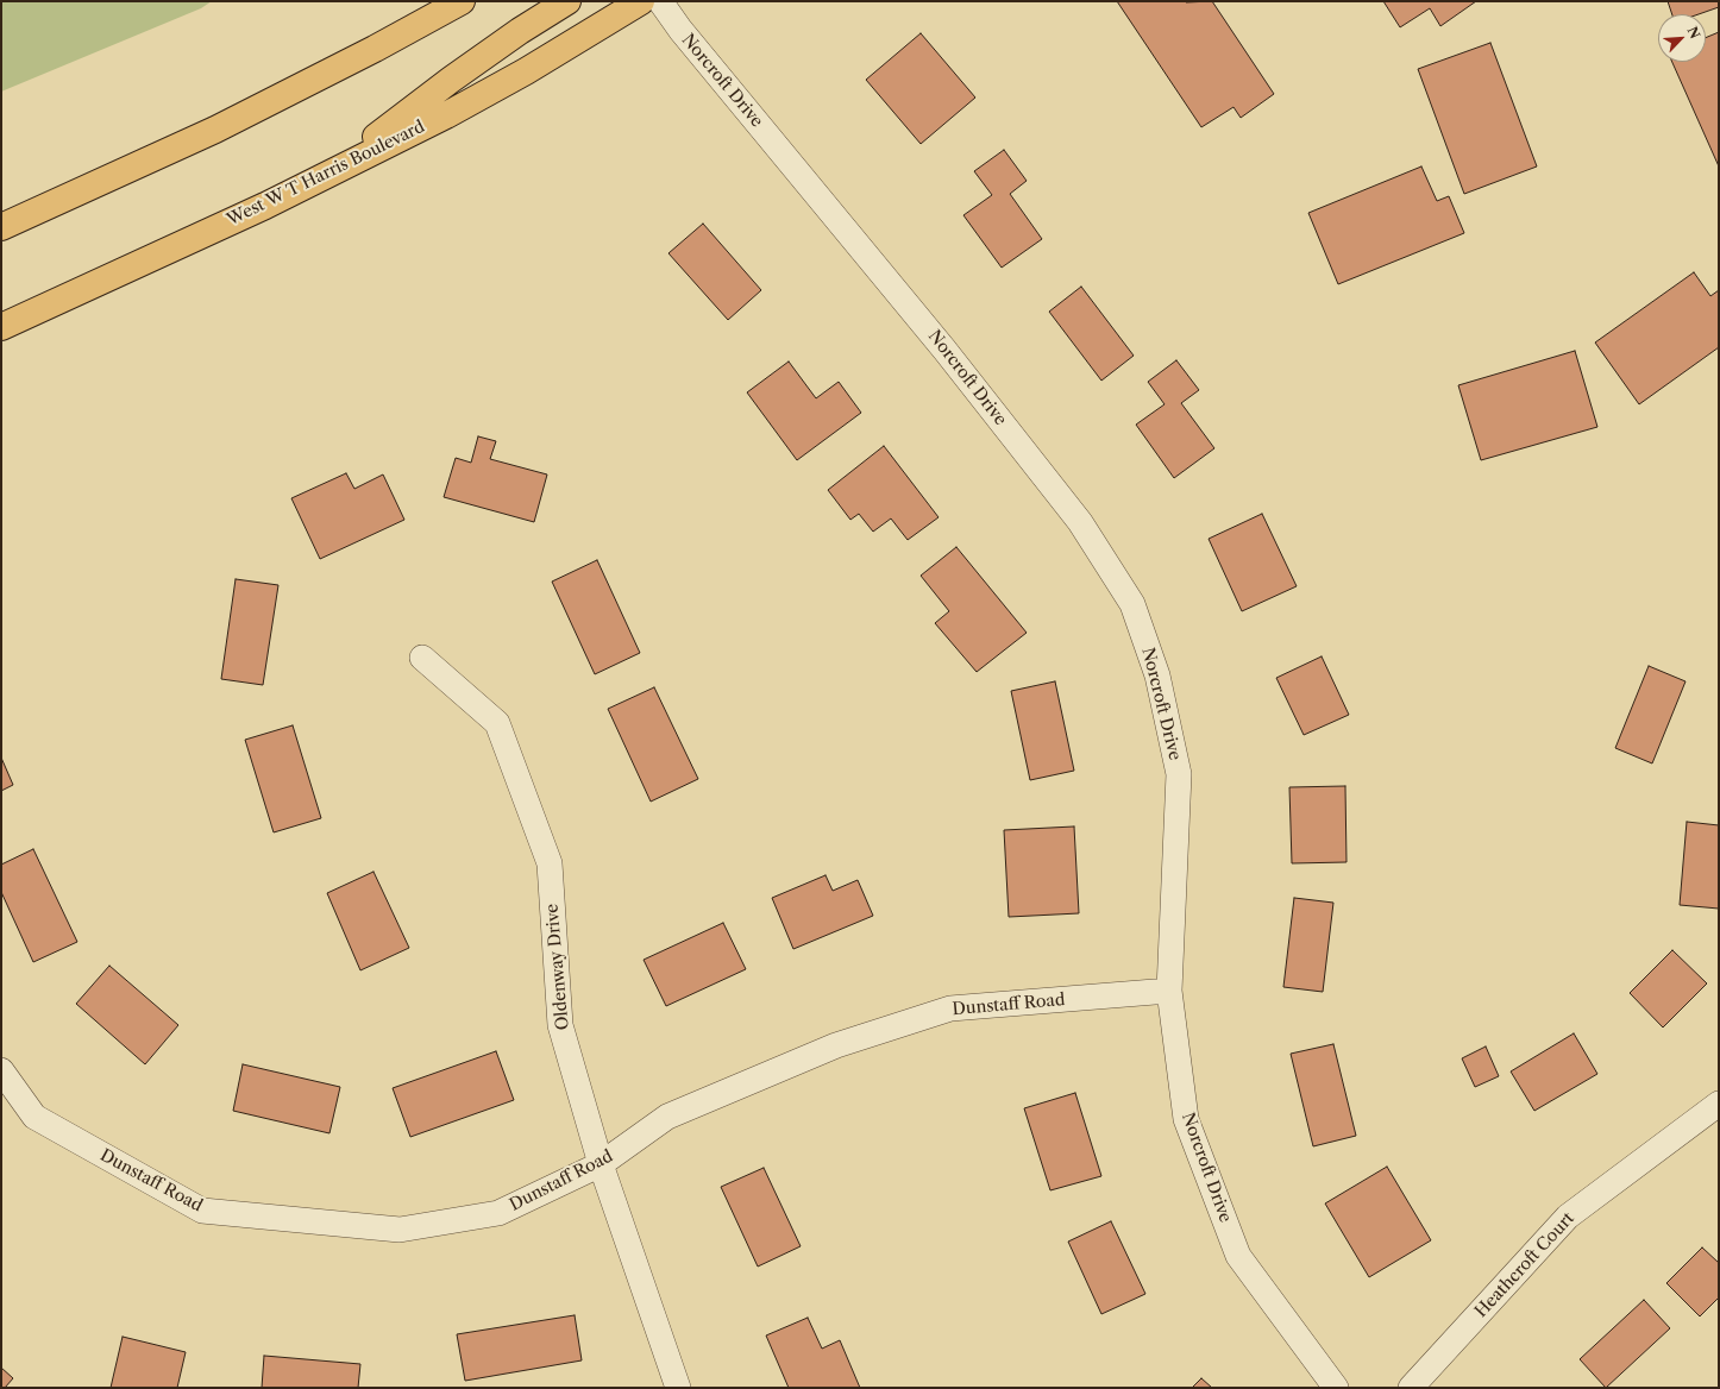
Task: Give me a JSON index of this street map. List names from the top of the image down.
{
  "streets": {
    "main road": ["West W T Harris Boulevard"],
    "street": [
      "Norcroft Drive",
      "Oldenway Drive",
      "Dunstaff Road",
      "Heathcroft Court"
    ]
  },
  "crossings": [
    ["Norcroft Drive", "Dunstaff Road"],
    ["Oldenway Drive", "Dunstaff Road"]
  ],
  "north": "top right"
}
